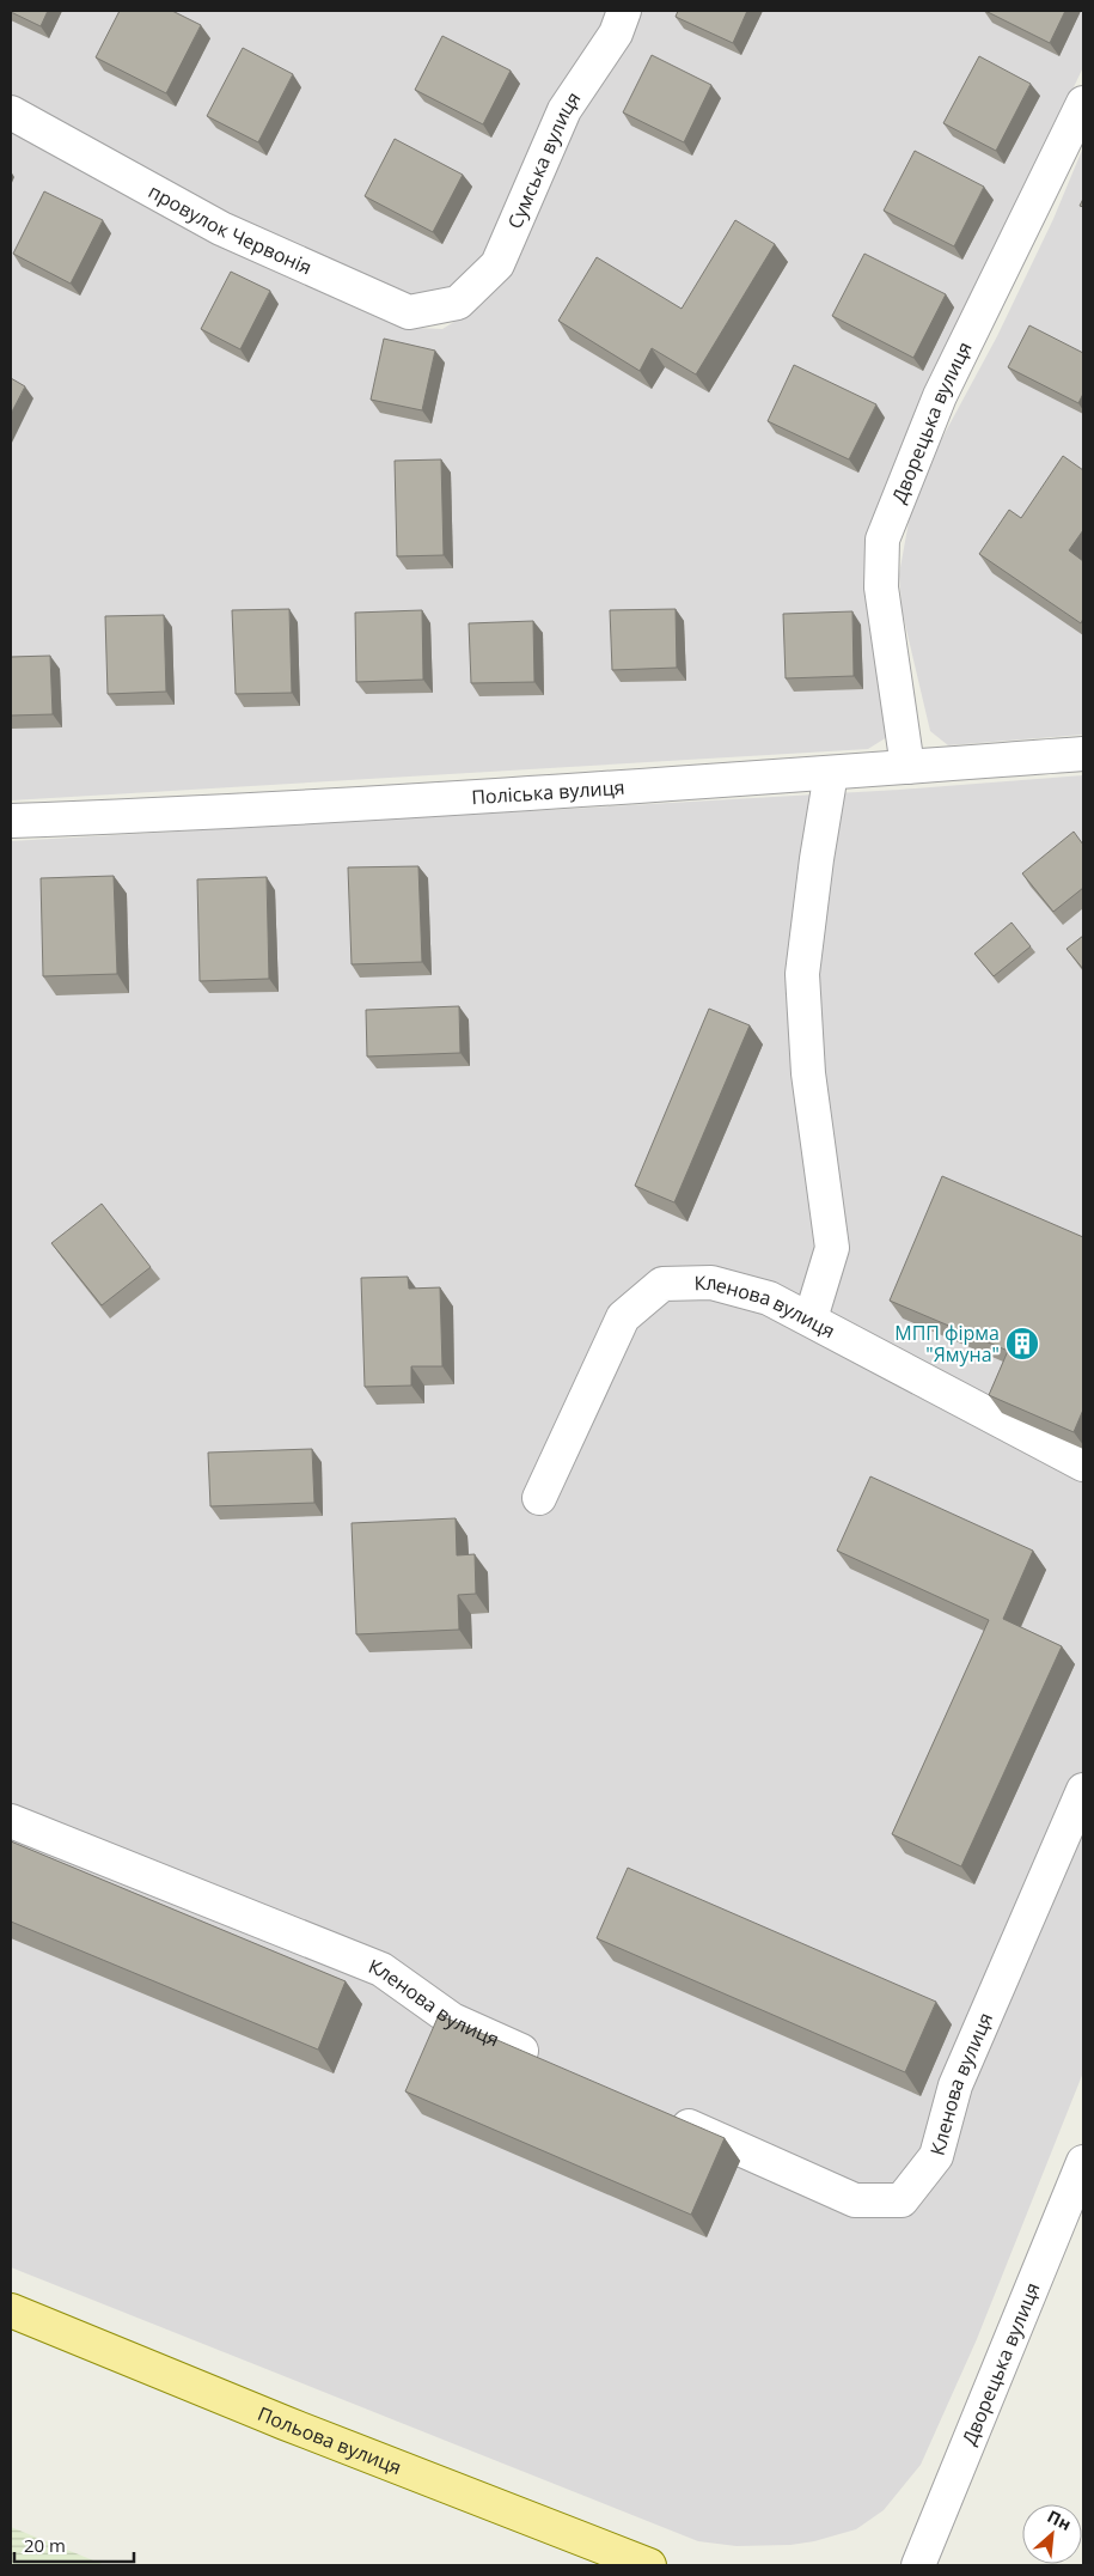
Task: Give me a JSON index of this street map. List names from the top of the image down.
{
  "streets": {
    "main road": ["Польова вулиця"],
    "street": [
      "Сумська вулиця",
      "провулок Червонія",
      "Дворецька вулиця",
      "Поліська вулиця",
      "Кленова вулиця"
    ]
  },
  "crossings": [
    ["Сумська вулиця", "провулок Червонія"],
    ["Дворецька вулиця", "Поліська вулиця"]
  ],
  "places": {
    "building": ["МПП фірма \"Ямуна\""]
  },
  "scale_bar": "20 m",
  "north": "top right"
}
